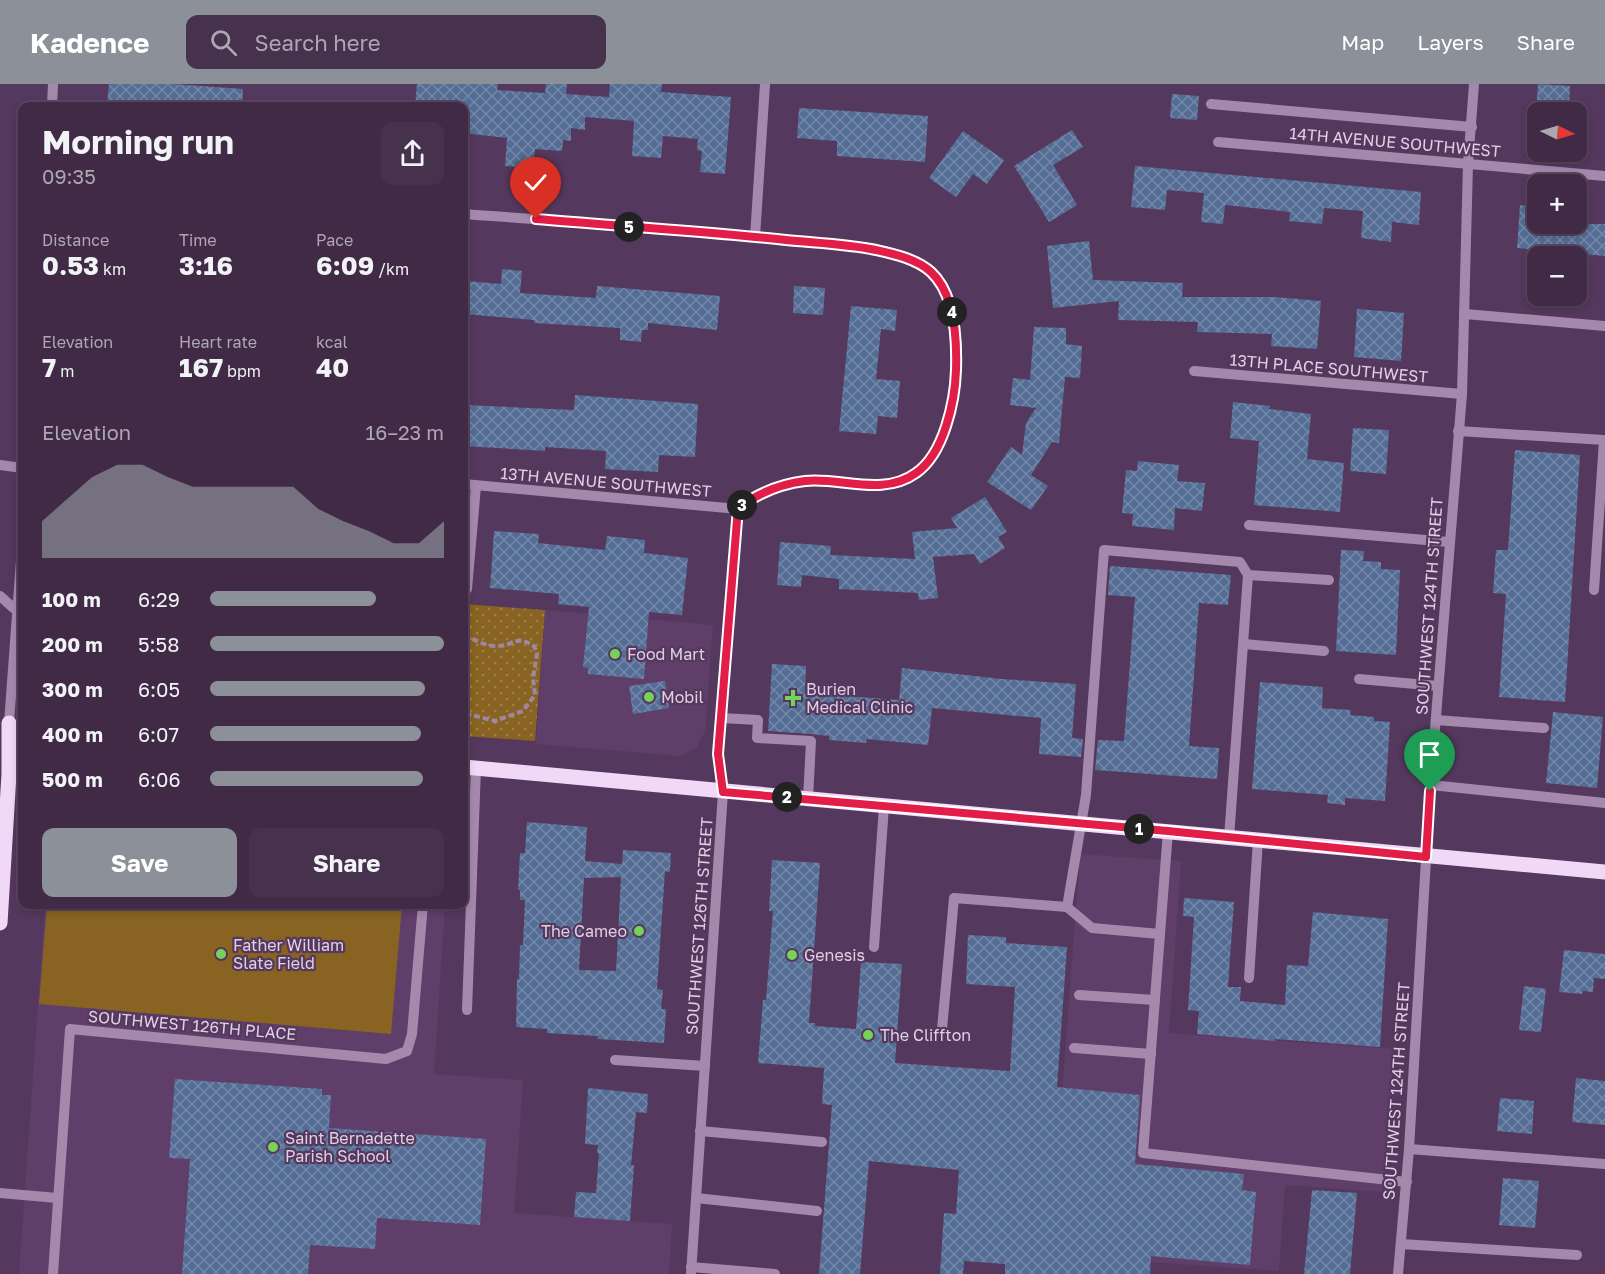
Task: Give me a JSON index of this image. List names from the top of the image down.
{
  "streets": {
    "street": [
      "14TH AVENUE SOUTHWEST",
      "13TH PLACE SOUTHWEST",
      "13TH AVENUE SOUTHWEST",
      "SOUTHWEST 124TH STREET",
      "SOUTHWEST 126TH STREET",
      "SOUTHWEST 126TH PLACE"
    ]
  },
  "crossings": [
    ["14TH AVENUE SOUTHWEST", "SOUTHWEST 124TH STREET"],
    ["13TH PLACE SOUTHWEST", "SOUTHWEST 124TH STREET"],
    ["13TH AVENUE SOUTHWEST", "SOUTHWEST 126TH STREET"]
  ],
  "places": {
    "other": [
      "Food Mart",
      "Mobil",
      "The Cameo",
      "Father William Slate Field",
      "Genesis",
      "The Cliffton",
      "Saint Bernadette Parish School"
    ],
    "health": ["Burien Medical Clinic"]
  },
  "north": "right",
  "page": {
    "header": "Kadence",
    "search": "Search here",
    "nav": ["Map", "Layers", "Share"],
    "map_buttons": ["+", "−"],
    "heading": ["Morning run", "09:35"],
    "stats": [
      ["Distance", "0.53 km"],
      ["Time", "3:16"],
      ["Pace", "6:09 /km"],
      ["Elevation", "7 m"],
      ["Heart rate", "167 bpm"],
      ["kcal", "40"]
    ],
    "pins": [
      "5",
      "4",
      "3",
      "2",
      "1"
    ],
    "chart": ["Elevation", "16–23 m"],
    "list": [
      {
        "name": "100 m",
        "note": "6:29"
      },
      {
        "name": "200 m",
        "note": "5:58"
      },
      {
        "name": "300 m",
        "note": "6:05"
      },
      {
        "name": "400 m",
        "note": "6:07"
      },
      {
        "name": "500 m",
        "note": "6:06"
      }
    ],
    "buttons": ["Save", "Share"]
  }
}
